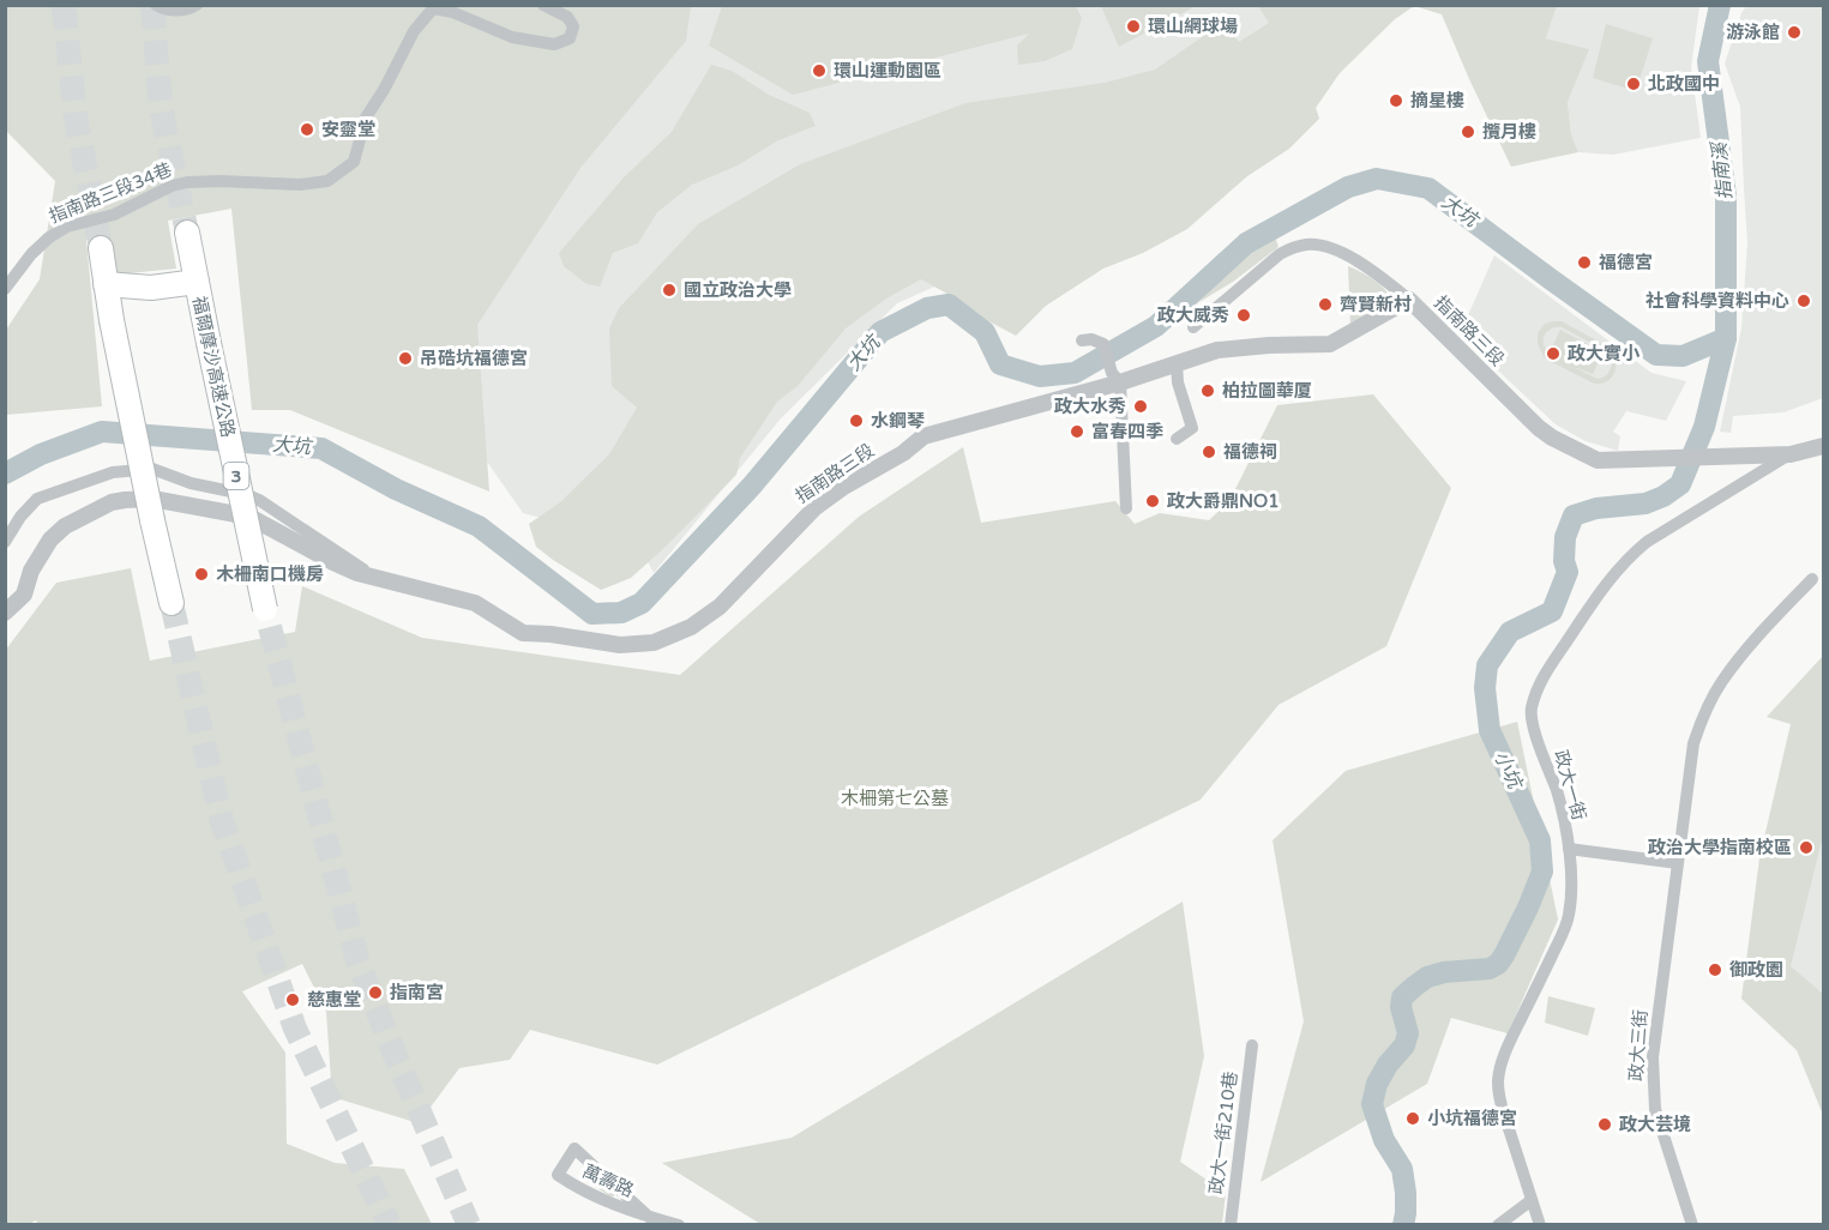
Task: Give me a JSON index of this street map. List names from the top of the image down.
{
  "streets": {
    "highway": ["福爾摩沙高速公路", "3"],
    "street": [
      "指南路三段34巷",
      "指南路三段",
      "政大一街",
      "政大三街",
      "政大一街210巷",
      "萬壽路"
    ]
  },
  "crossings": [
    ["指南路三段", "政大一街"]
  ],
  "water": ["指南溪", "大坑", "小坑"],
  "parks": ["木柵第七公墓"],
  "places": [
    "環山網球場",
    "游泳館",
    "環山運動園區",
    "北政國中",
    "摘星樓",
    "安靈堂",
    "攬月樓",
    "福德宮",
    "國立政治大學",
    "社會科學資料中心",
    "齊賢新村",
    "政大威秀",
    "政大實小",
    "吊硞坑福德宮",
    "柏拉圖華厦",
    "政大水秀",
    "水鋼琴",
    "富春四季",
    "福德祠",
    "政大爵鼎NO1",
    "木柵南口機房",
    "政治大學指南校區",
    "御政園",
    "指南宮",
    "慈惠堂",
    "小坑福德宮",
    "政大芸境"
  ]
}
